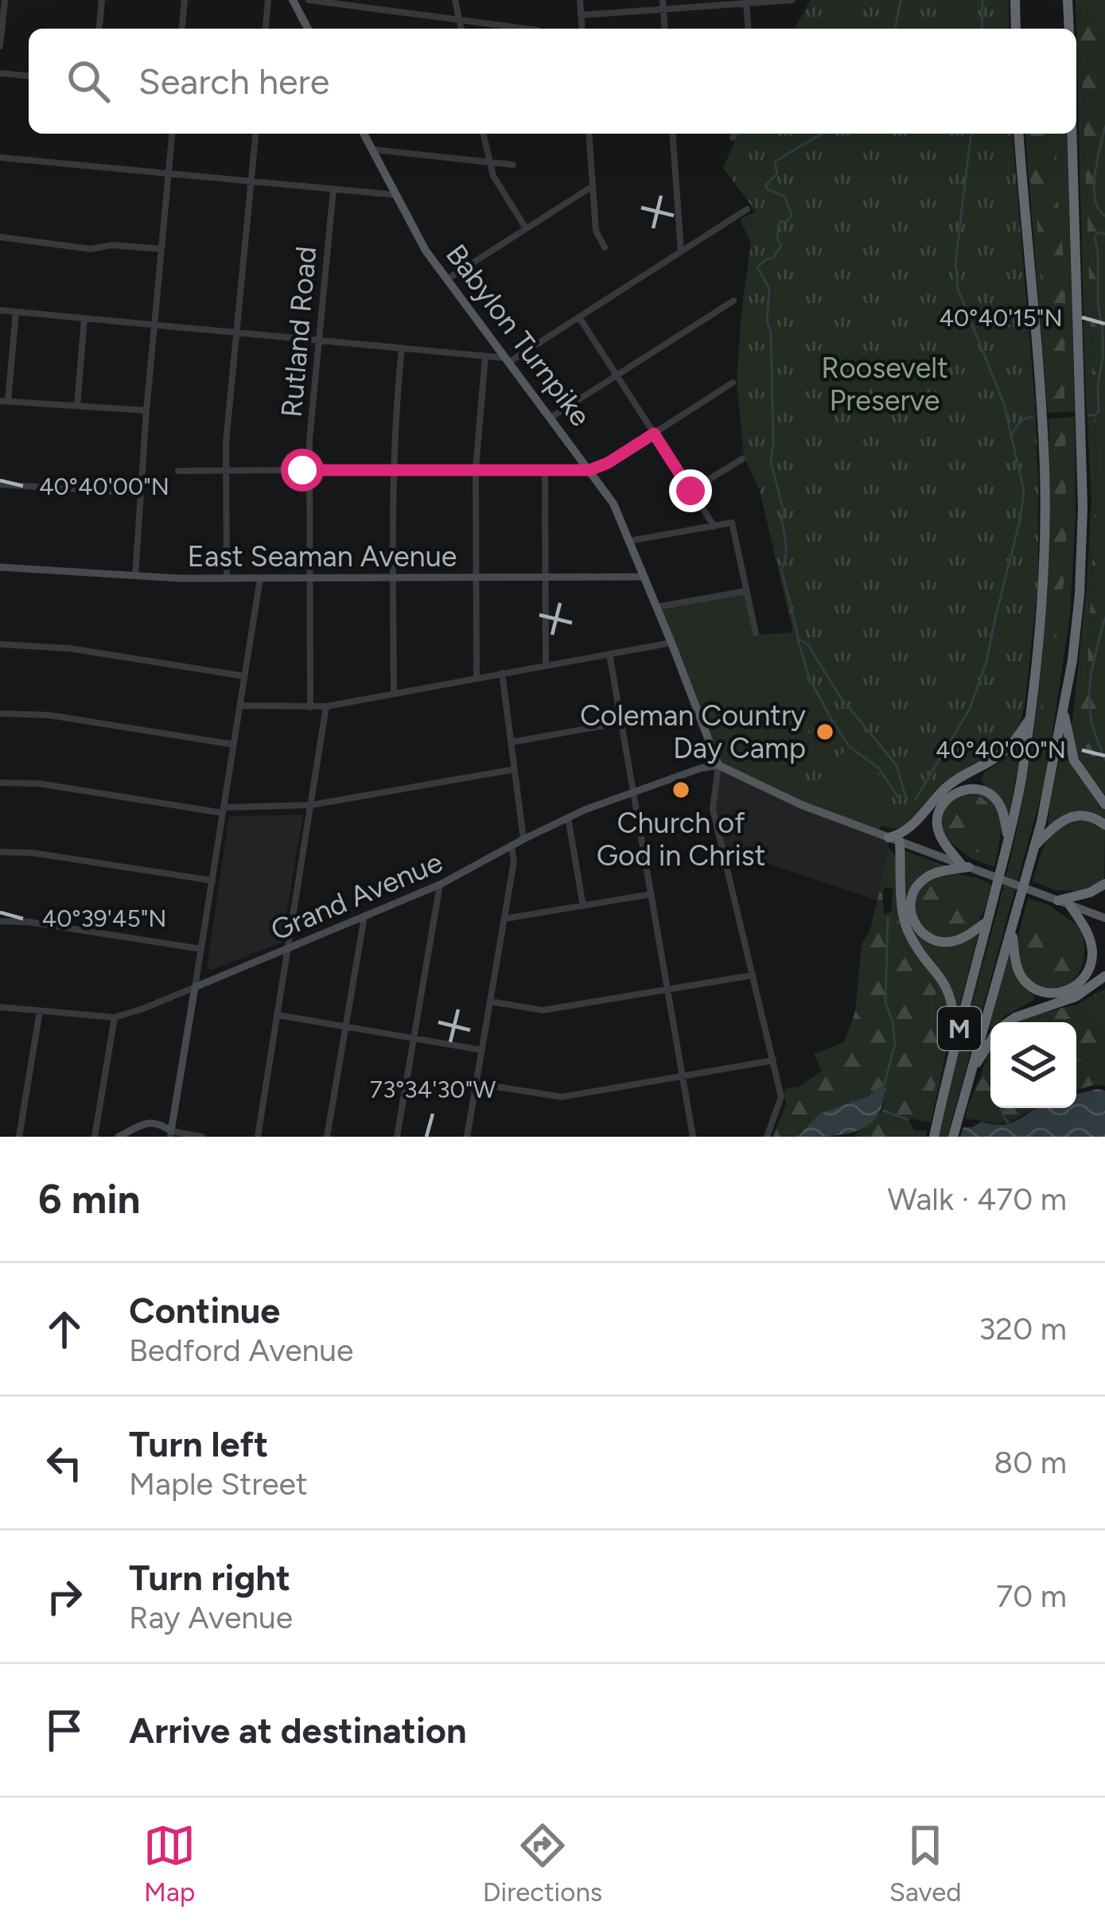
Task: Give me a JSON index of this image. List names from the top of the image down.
{
  "streets": {
    "highway": ["M"],
    "main road": ["Babylon Turnpike"],
    "street": ["Rutland Road", "East Seaman Avenue", "Grand Avenue"]
  },
  "crossings": [
    ["Rutland Road", "East Seaman Avenue"],
    ["Babylon Turnpike", "East Seaman Avenue"],
    ["Babylon Turnpike", "Grand Avenue"]
  ],
  "parks": ["Roosevelt Preserve"],
  "places": ["Coleman Country Day Camp", "Church of God in Christ"],
  "page": {
    "search": "Search here",
    "heading": ["6 min", "Walk · 470 m"],
    "list": [
      ["Continue", "Bedford Avenue", "320 m"],
      ["Turn left", "Maple Street", "80 m"],
      ["Turn right", "Ray Avenue", "70 m"],
      "Arrive at destination"
    ],
    "nav": ["Map", "Directions", "Saved"]
  },
  "coordinates": [
    "40°40'15\"N",
    "40°40'00\"N",
    "40°39'45\"N",
    "73°34'30\"W"
  ]
}
